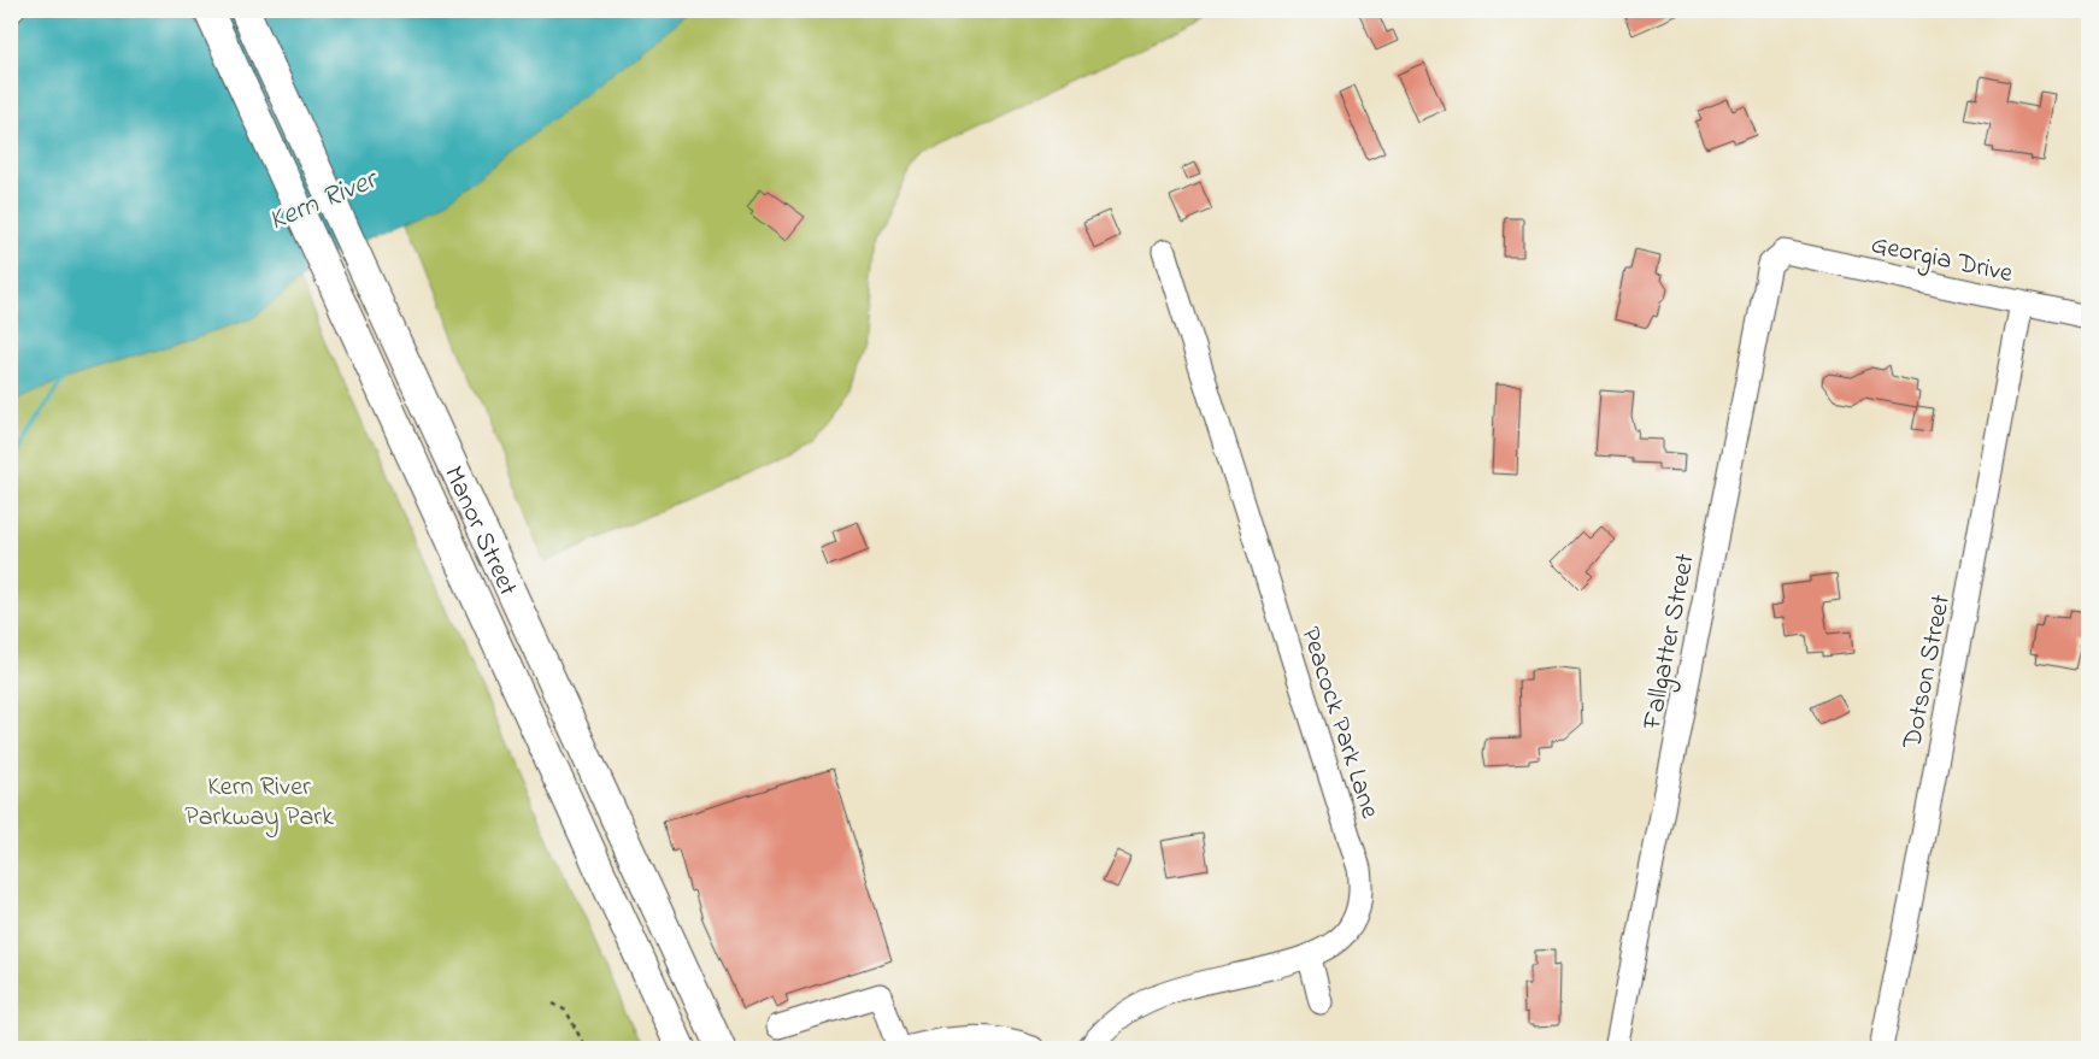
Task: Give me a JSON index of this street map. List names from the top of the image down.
{
  "streets": {
    "main road": ["Manor Street"],
    "street": [
      "Georgia Drive",
      "Fallgatter Street",
      "Dotson Street",
      "Peacock Park Lane"
    ]
  },
  "crossings": [
    ["Georgia Drive", "Fallgatter Street"],
    ["Georgia Drive", "Dotson Street"]
  ],
  "water": ["Kern River"],
  "parks": ["Kern River Parkway Park"]
}
